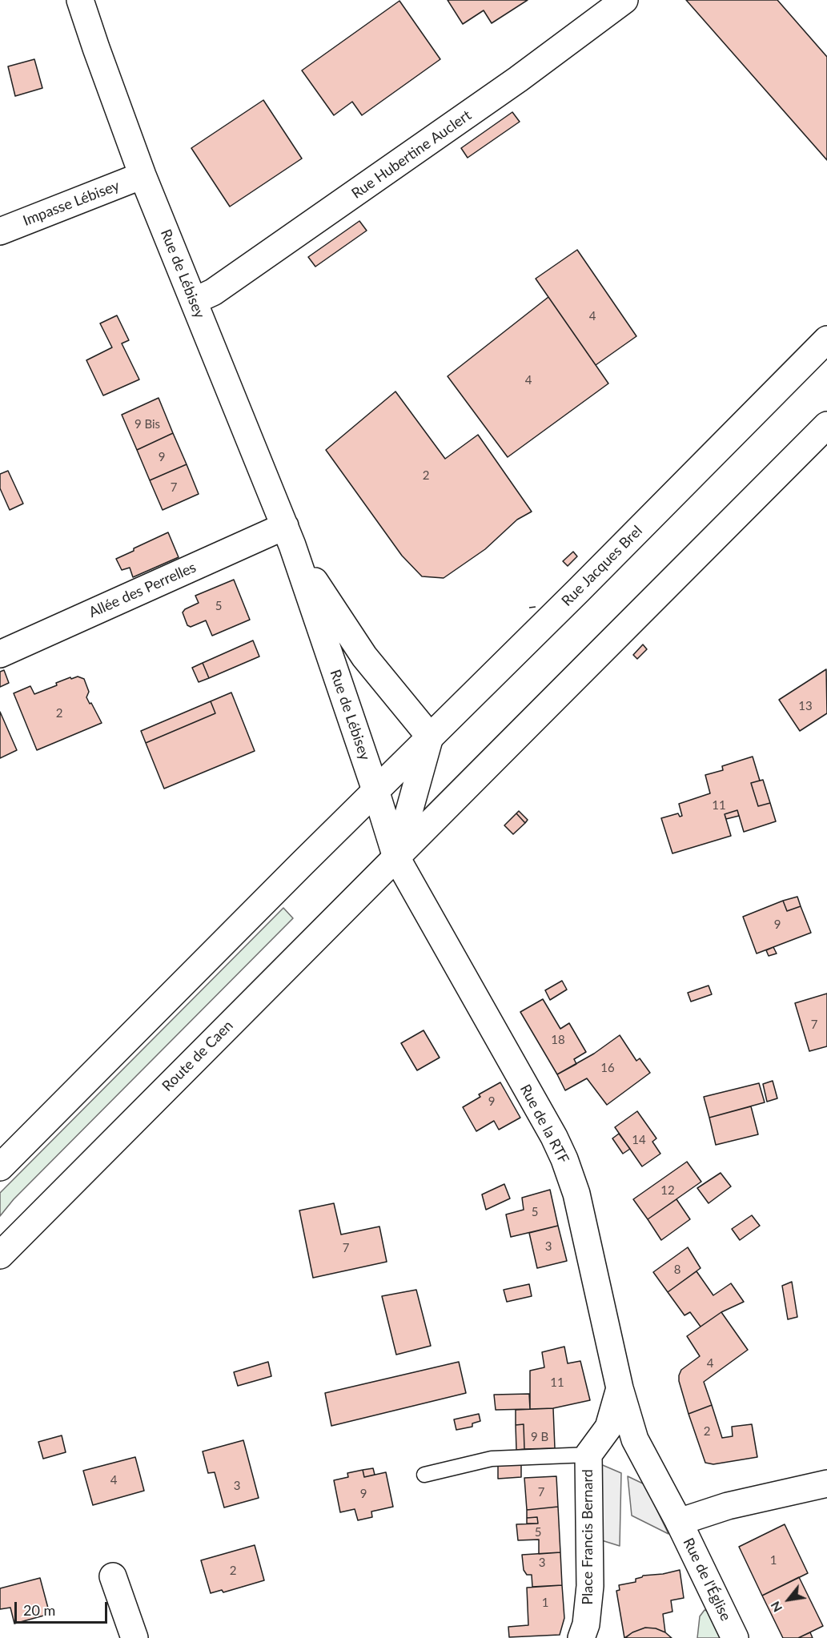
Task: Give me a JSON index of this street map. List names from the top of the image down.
{
  "streets": {
    "street": [
      "Rue Hubertine Auclert",
      "Impasse Lébisey",
      "Rue de Lébisey",
      "Rue Jacques Brel",
      "Allée des Perrelles",
      "Route de Caen",
      "Rue de la RTF",
      "Place Francis Bernard",
      "Rue de l'Église"
    ]
  },
  "crossings": [
    ["Rue Hubertine Auclert", "Rue de Lébisey"],
    ["Impasse Lébisey", "Rue de Lébisey"],
    ["Rue de Lébisey", "Rue Jacques Brel"],
    ["Rue de Lébisey", "Allée des Perrelles"],
    ["Rue de Lébisey", "Route de Caen"],
    ["Rue de Lébisey", "Rue de la RTF"],
    ["Rue de la RTF", "Place Francis Bernard"]
  ],
  "house_numbers": [
    "4",
    "4",
    "9 Bis",
    "9",
    "2",
    "7",
    "5",
    "13",
    "2",
    "11",
    "9",
    "7",
    "18",
    "16",
    "9",
    "14",
    "12",
    "5",
    "3",
    "7",
    "8",
    "4",
    "11",
    "2",
    "9 B",
    "4",
    "3",
    "7",
    "9",
    "5",
    "1",
    "3",
    "2",
    "1"
  ],
  "scale_bar": "20 m",
  "north": "bottom left"
}
